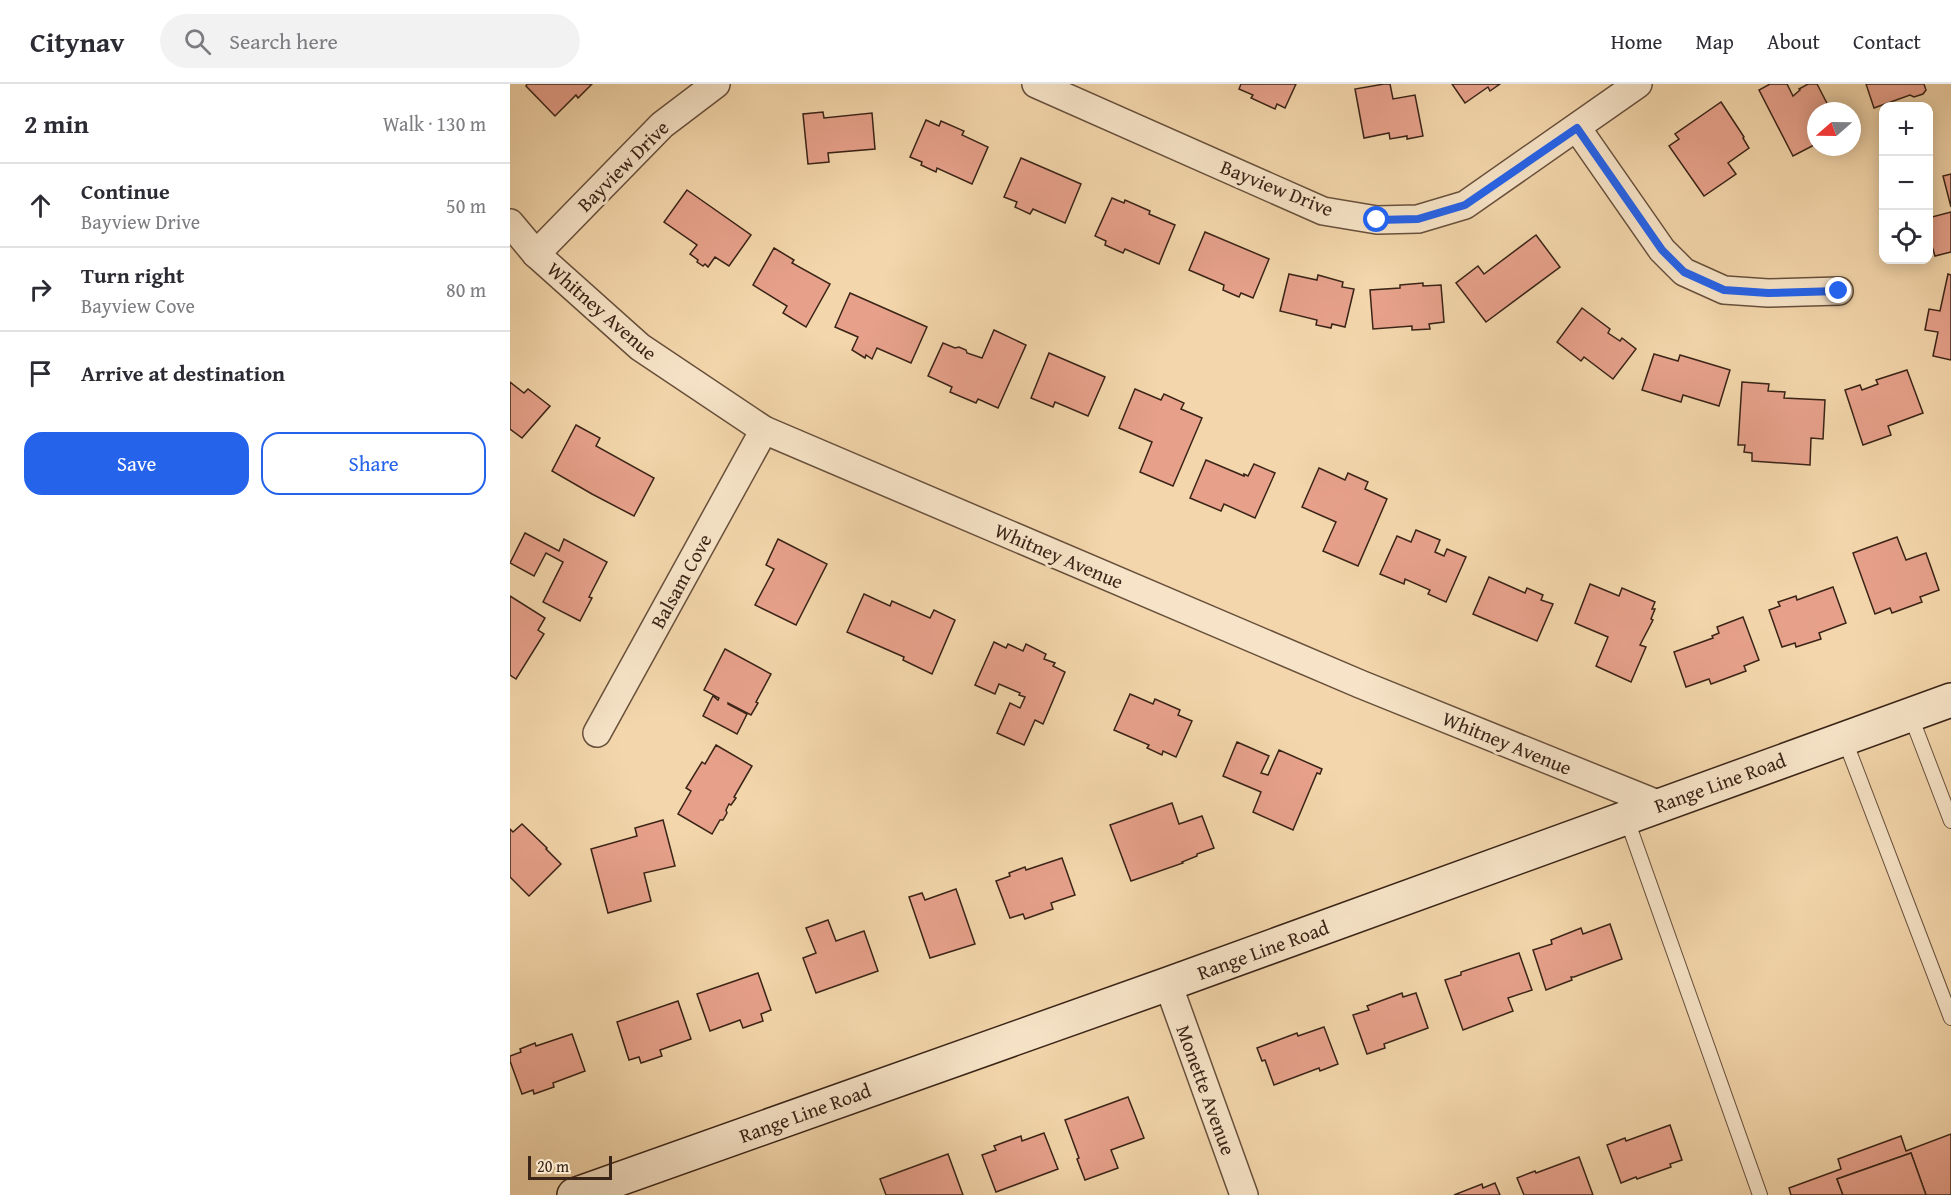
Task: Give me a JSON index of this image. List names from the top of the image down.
{
  "streets": {
    "main road": ["Range Line Road"],
    "street": [
      "Bayview Drive",
      "Whitney Avenue",
      "Balsam Cove",
      "Monette Avenue"
    ]
  },
  "crossings": [
    ["Bayview Drive", "Whitney Avenue"],
    ["Whitney Avenue", "Balsam Cove"],
    ["Whitney Avenue", "Range Line Road"],
    ["Range Line Road", "Monette Avenue"]
  ],
  "scale_bar": "20 m",
  "north": "left",
  "page": {
    "header": "Citynav",
    "search": "Search here",
    "nav": [
      "Home",
      "Map",
      "About",
      "Contact"
    ],
    "heading": ["2 min", "Walk · 130 m"],
    "map_buttons": ["+", "−"],
    "list": [
      ["Continue", "Bayview Drive", "50 m"],
      ["Turn right", "Bayview Cove", "80 m"],
      "Arrive at destination"
    ],
    "buttons": ["Save", "Share"],
    "scale": "20 m"
  }
}
